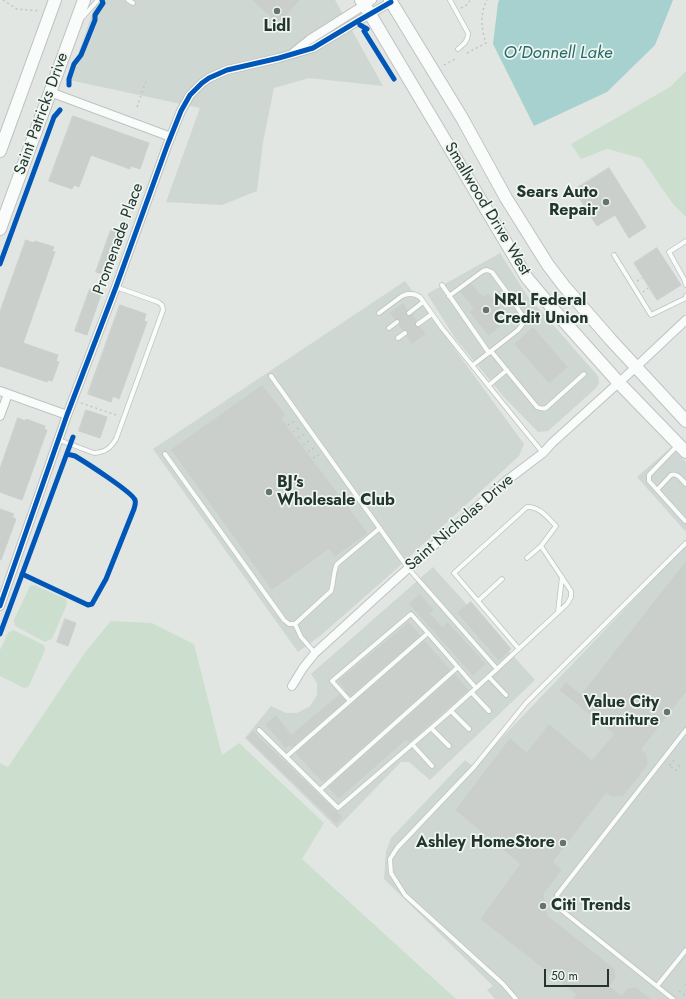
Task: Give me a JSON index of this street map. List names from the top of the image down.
{
  "streets": {
    "main road": ["Saint Patricks Drive", "Smallwood Drive West"],
    "street": ["Promenade Place", "Saint Nicholas Drive"]
  },
  "crossings": [
    ["Smallwood Drive West", "Promenade Place"],
    ["Smallwood Drive West", "Saint Nicholas Drive"]
  ],
  "water": ["O'Donnell Lake"],
  "places": [
    "Lidl",
    "Sears Auto Repair",
    "NRL Federal Credit Union",
    "BJ's Wholesale Club",
    "Value City Furniture",
    "Ashley HomeStore",
    "Citi Trends"
  ],
  "scale_bar": "50 m"
}
